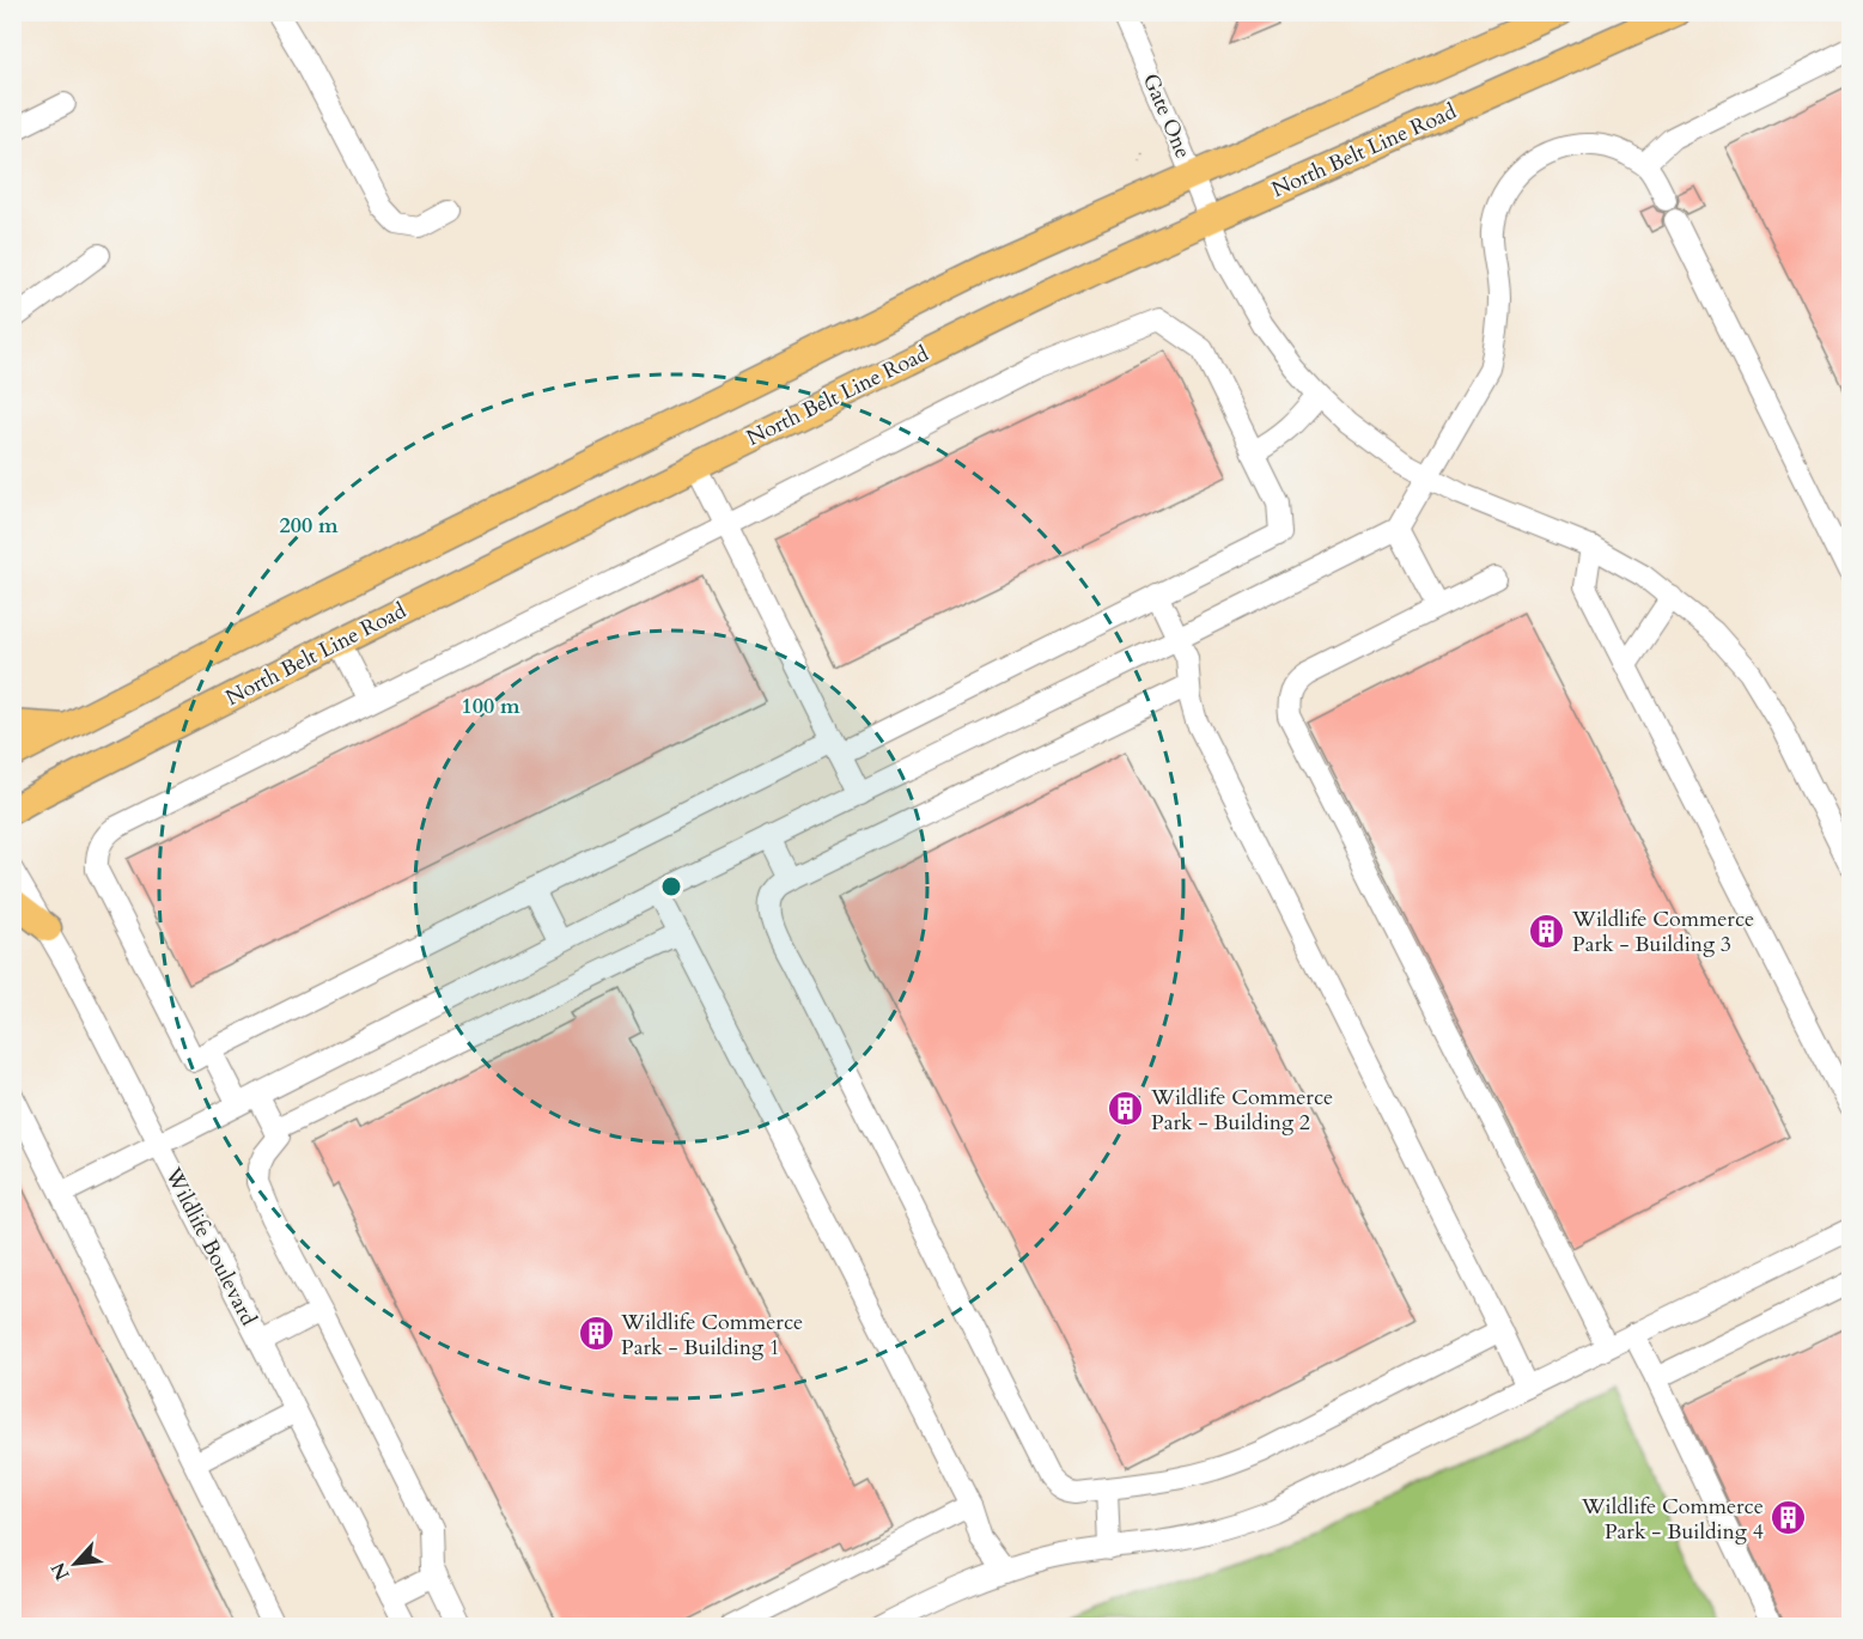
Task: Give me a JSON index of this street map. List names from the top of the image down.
{
  "streets": {
    "main road": ["North Belt Line Road"],
    "street": ["Gate One", "Wildlife Boulevard"]
  },
  "crossings": [
    ["Gate One", "North Belt Line Road"]
  ],
  "places": {
    "building": [
      "Wildlife Commerce Park - Building 3",
      "Wildlife Commerce Park - Building 2",
      "Wildlife Commerce Park - Building 1",
      "Wildlife Commerce Park - Building 4"
    ]
  },
  "north": "bottom left",
  "rings": ["200 m", "100 m"]
}
